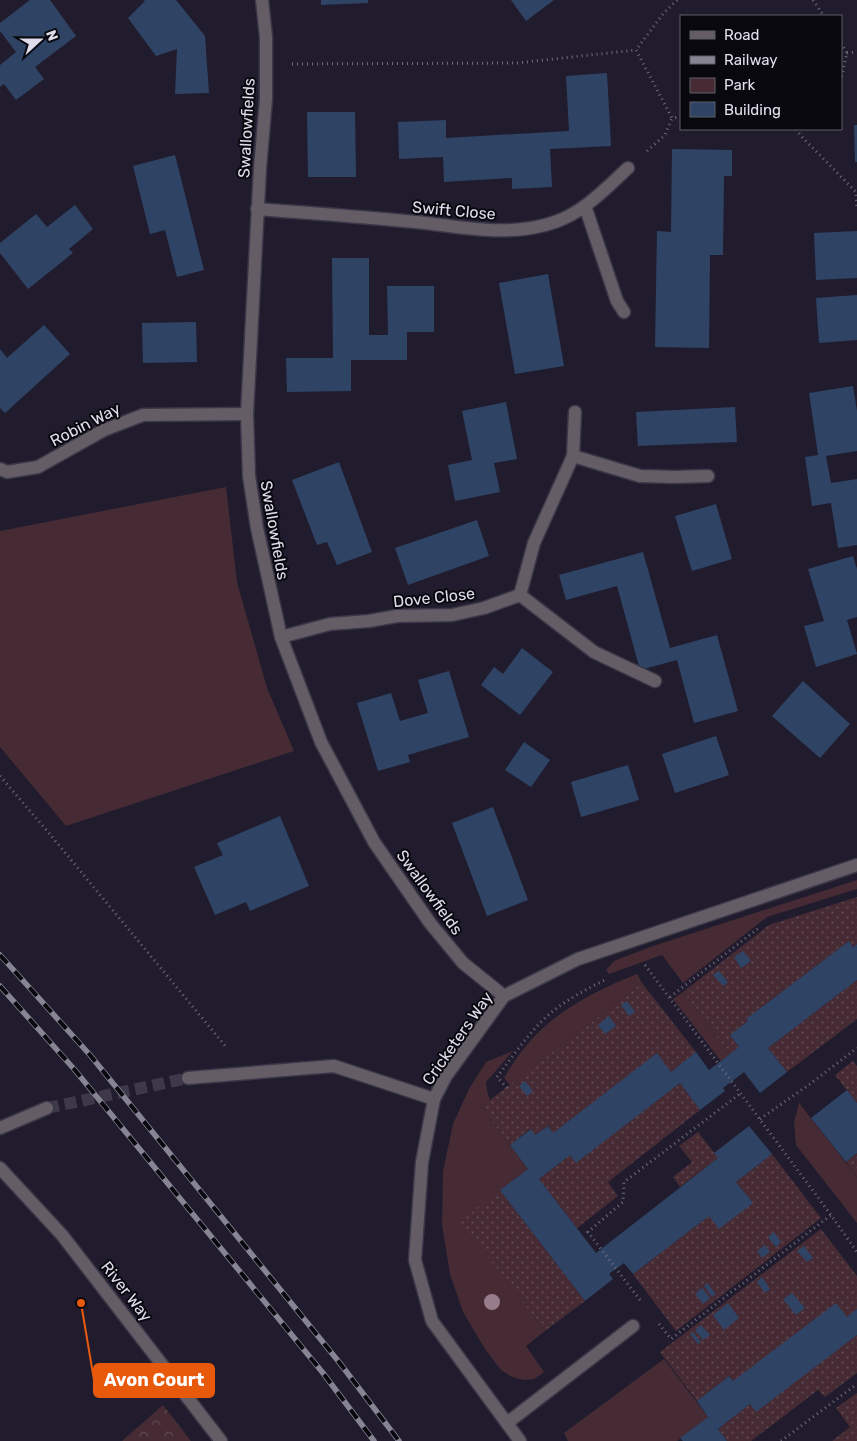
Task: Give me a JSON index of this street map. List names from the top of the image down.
{
  "streets": {
    "street": [
      "Swallowfields",
      "Swift Close",
      "Robin Way",
      "Dove Close",
      "Cricketers Way",
      "River Way"
    ]
  },
  "crossings": [
    ["Swallowfields", "Swift Close"],
    ["Swallowfields", "Robin Way"],
    ["Swallowfields", "Dove Close"],
    ["Swallowfields", "Cricketers Way"]
  ],
  "places": ["Avon Court"],
  "legend": [
    "Road",
    "Railway",
    "Park",
    "Building"
  ],
  "north": "right"
}
